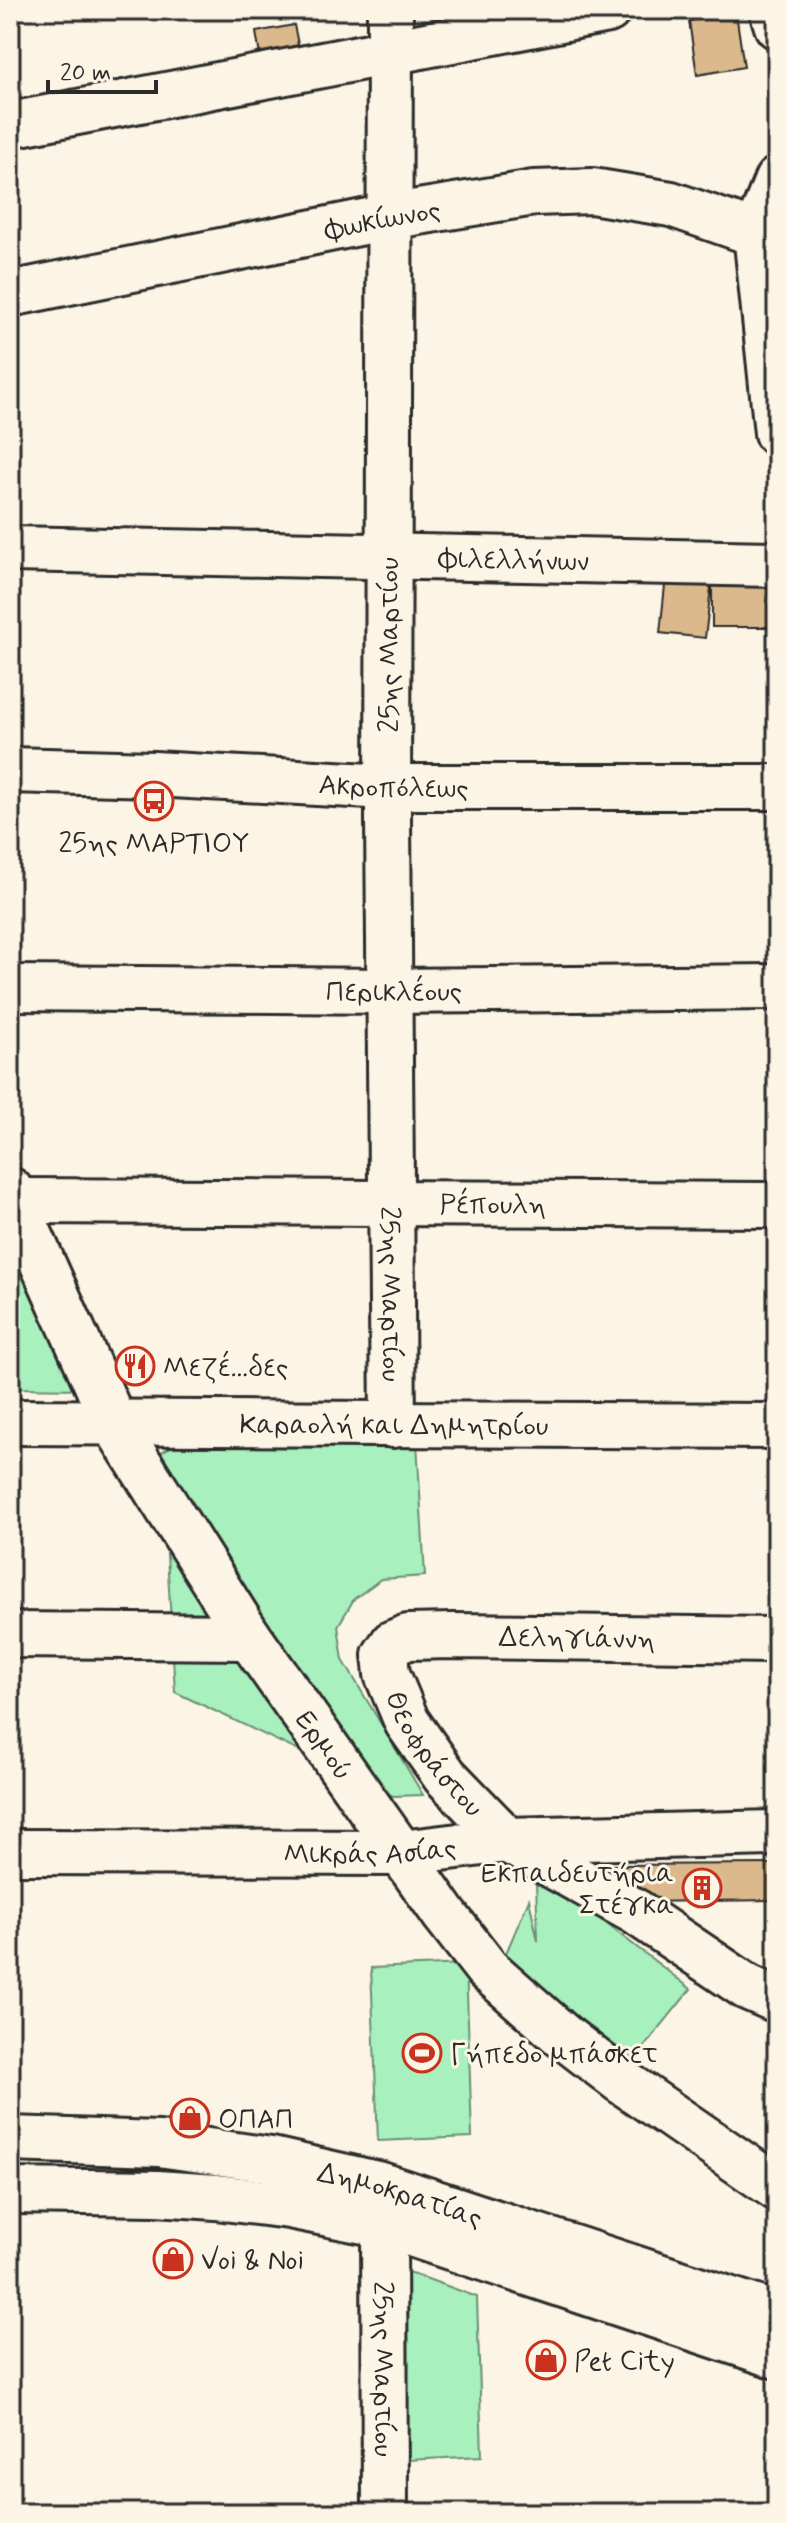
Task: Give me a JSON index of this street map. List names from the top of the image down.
{
  "streets": {
    "street": [
      "Φωκίωνος",
      "Φιλελλήνων",
      "25ης Μαρτίου",
      "Ακροπόλεως",
      "Περικλέους",
      "Ρέπουλη",
      "Καραολή και Δημητρίου",
      "Δεληγιάννη",
      "Ερμού",
      "Θεοφράστου",
      "Μικράς Ασίας",
      "Δημοκρατίας"
    ]
  },
  "crossings": [
    ["Φωκίωνος", "25ης Μαρτίου"],
    ["Φιλελλήνων", "25ης Μαρτίου"],
    ["25ης Μαρτίου", "Ακροπόλεως"],
    ["25ης Μαρτίου", "Περικλέους"],
    ["25ης Μαρτίου", "Ρέπουλη"],
    ["25ης Μαρτίου", "Καραολή και Δημητρίου"],
    ["25ης Μαρτίου", "Δημοκρατίας"],
    ["Ρέπουλη", "Ερμού"],
    ["Καραολή και Δημητρίου", "Ερμού"],
    ["Δεληγιάννη", "Θεοφράστου"],
    ["Ερμού", "Μικράς Ασίας"],
    ["Θεοφράστου", "Μικράς Ασίας"]
  ],
  "places": {
    "bus stop": ["25ης ΜΑΡΤΙΟΥ"],
    "restaurant": ["Μεζέ...δες"],
    "building": ["Εκπαιδευτήρια Στέγκα"],
    "sports": ["Γήπεδο μπάσκετ"],
    "shop": ["ΟΠΑΠ", "Voi & Noi", "Pet City"]
  },
  "scale_bar": "20 m"
}
